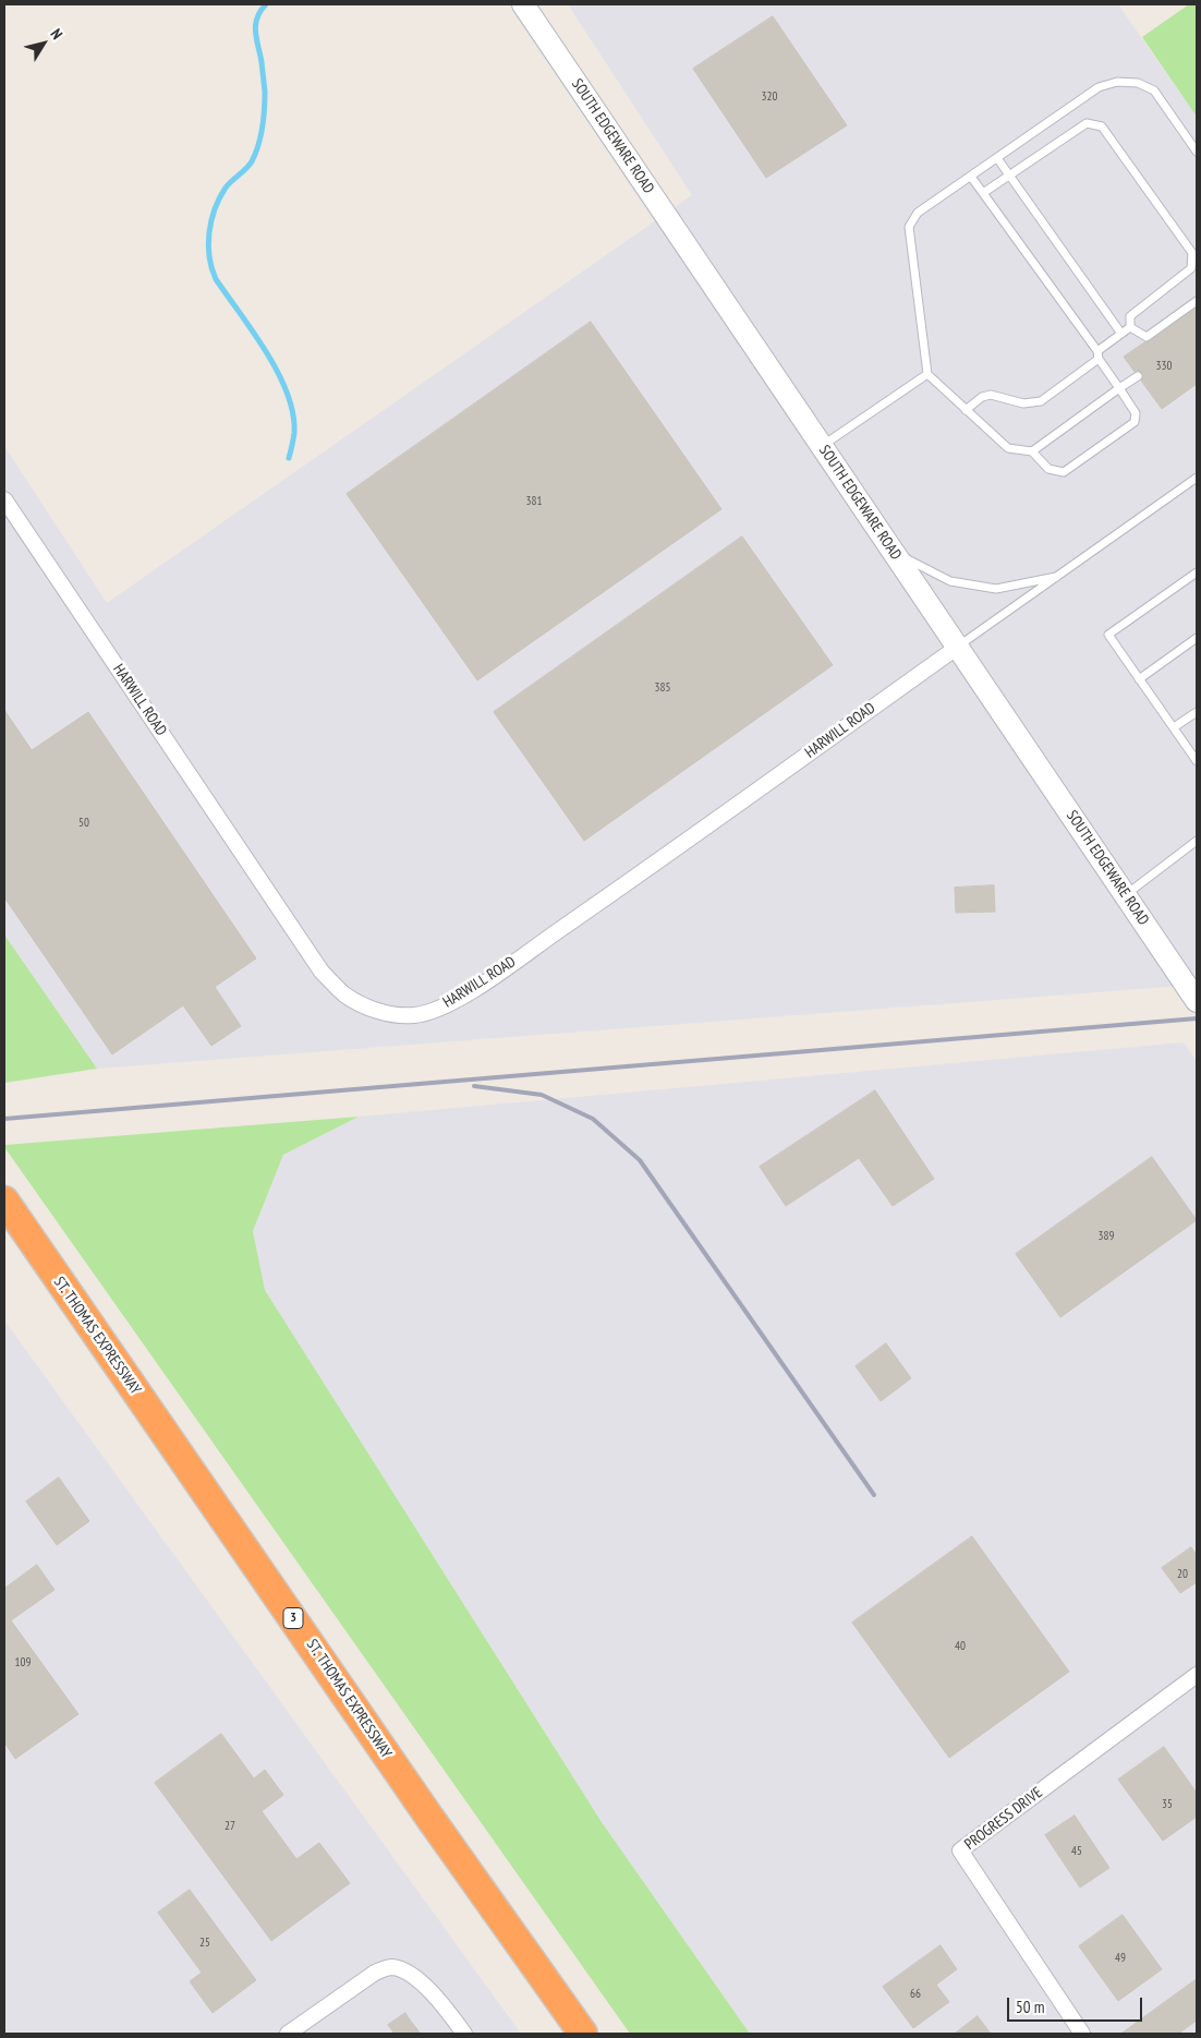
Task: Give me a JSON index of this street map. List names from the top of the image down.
{
  "streets": {
    "highway": ["ST. THOMAS EXPRESSWAY", "3"],
    "main road": ["SOUTH EDGEWARE ROAD"],
    "street": ["HARWILL ROAD", "PROGRESS DRIVE"]
  },
  "crossings": [
    ["SOUTH EDGEWARE ROAD", "HARWILL ROAD"]
  ],
  "house_numbers": [
    "320",
    "330",
    "381",
    "385",
    "50",
    "389",
    "20",
    "40",
    "109",
    "35",
    "27",
    "45",
    "25",
    "49",
    "66"
  ],
  "scale_bar": "50 m",
  "north": "top right"
}
